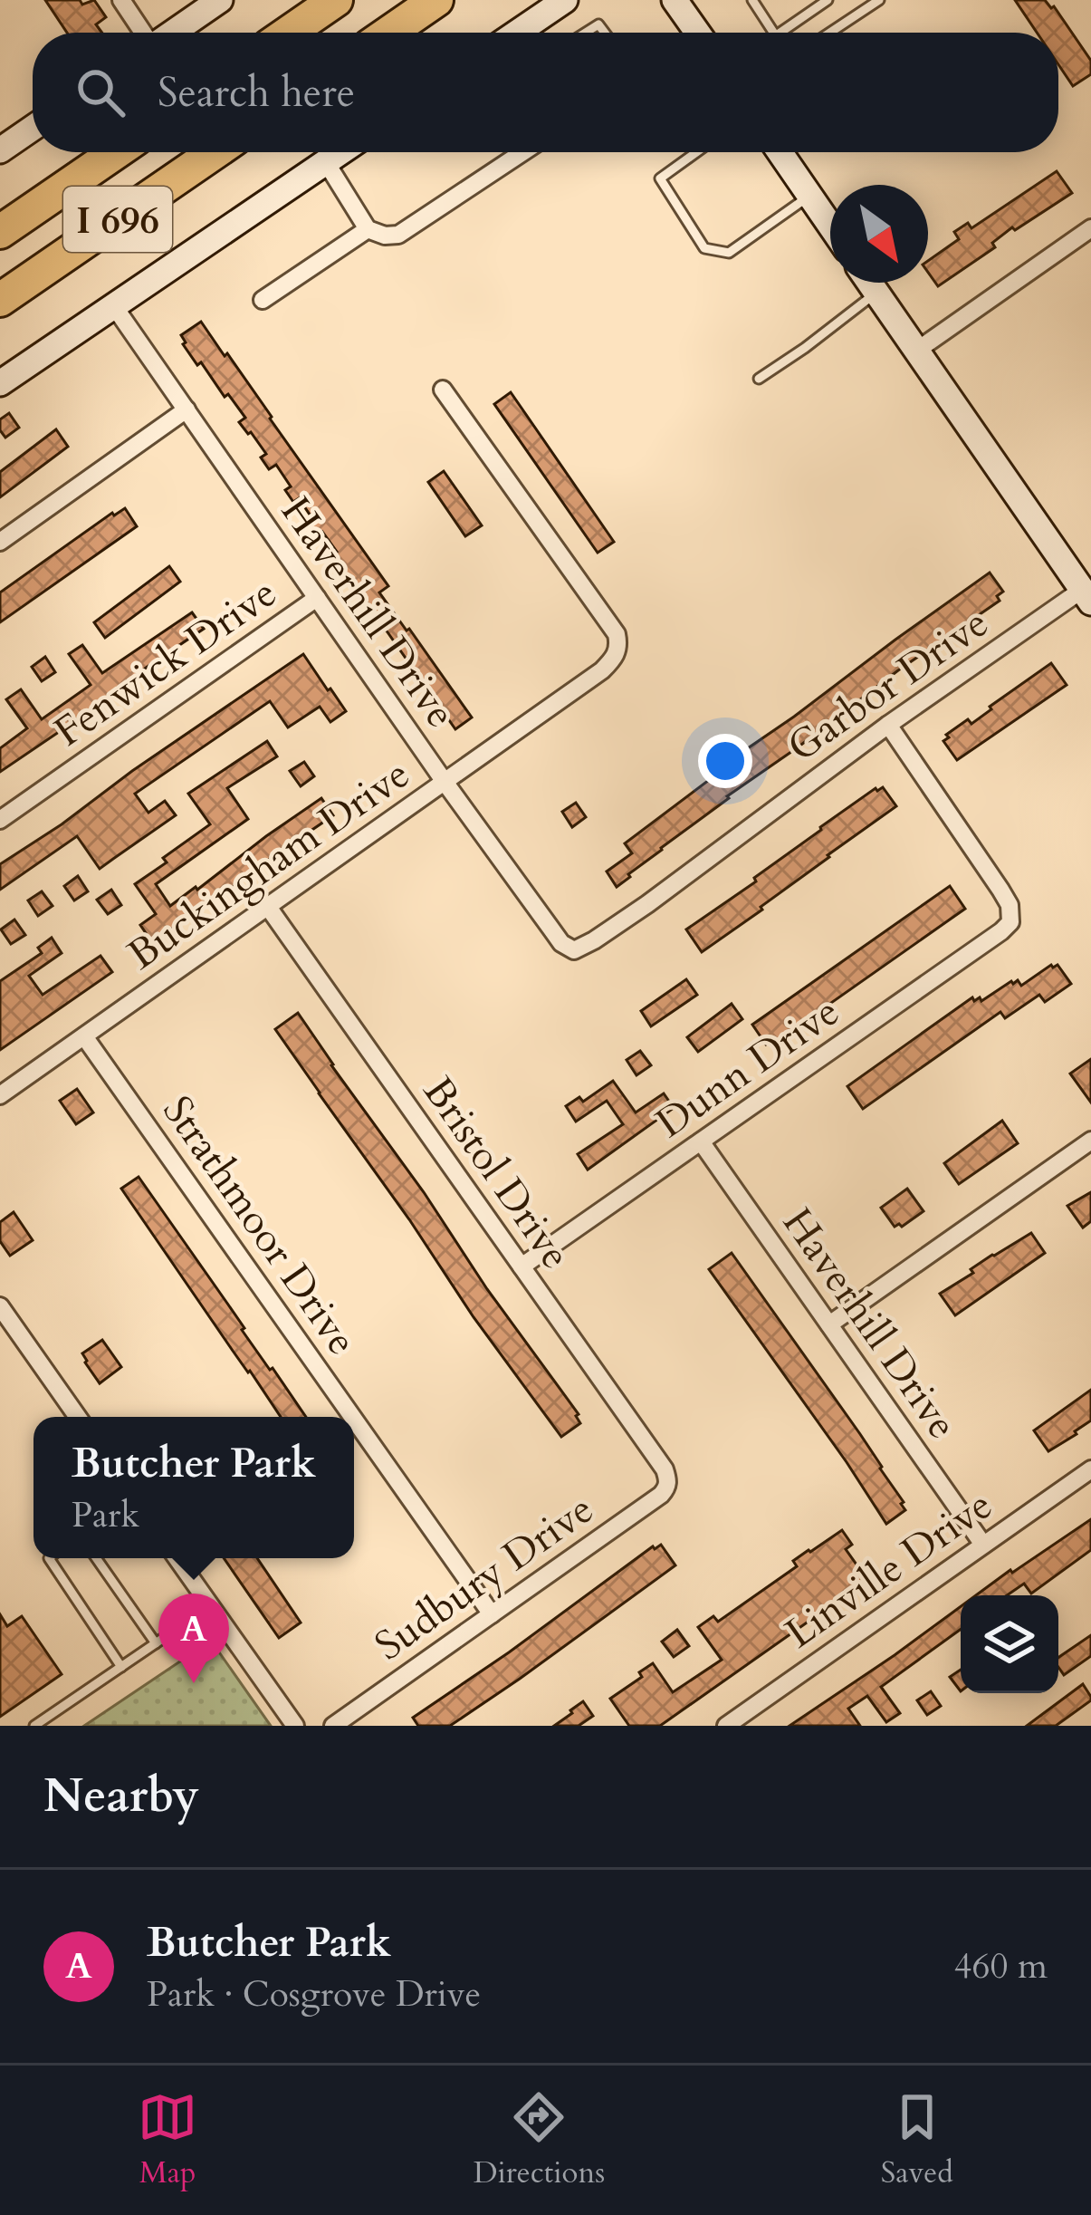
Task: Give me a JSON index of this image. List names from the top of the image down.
{
  "streets": {
    "highway": ["I 696"],
    "street": [
      "Haverhill Drive",
      "Fenwick Drive",
      "Garbor Drive",
      "Buckingham Drive",
      "Dunn Drive",
      "Bristol Drive",
      "Strathmoor Drive",
      "Linville Drive",
      "Sudbury Drive"
    ]
  },
  "crossings": [
    ["Haverhill Drive", "Fenwick Drive"],
    ["Haverhill Drive", "Garbor Drive"],
    ["Haverhill Drive", "Buckingham Drive"],
    ["Haverhill Drive", "Dunn Drive"],
    ["Haverhill Drive", "Linville Drive"],
    ["Garbor Drive", "Dunn Drive"],
    ["Buckingham Drive", "Bristol Drive"],
    ["Buckingham Drive", "Strathmoor Drive"],
    ["Dunn Drive", "Bristol Drive"],
    ["Bristol Drive", "Sudbury Drive"],
    ["Strathmoor Drive", "Sudbury Drive"]
  ],
  "north": "bottom right",
  "page": {
    "search": "Search here",
    "popup": ["Butcher Park", "Park"],
    "pins": "A",
    "heading": "Nearby",
    "list": [
      {
        "mark": "A",
        "name": "Butcher Park",
        "note": "Park · Cosgrove Drive",
        "value": "460 m"
      }
    ],
    "nav": ["Map", "Directions", "Saved"]
  }
}
